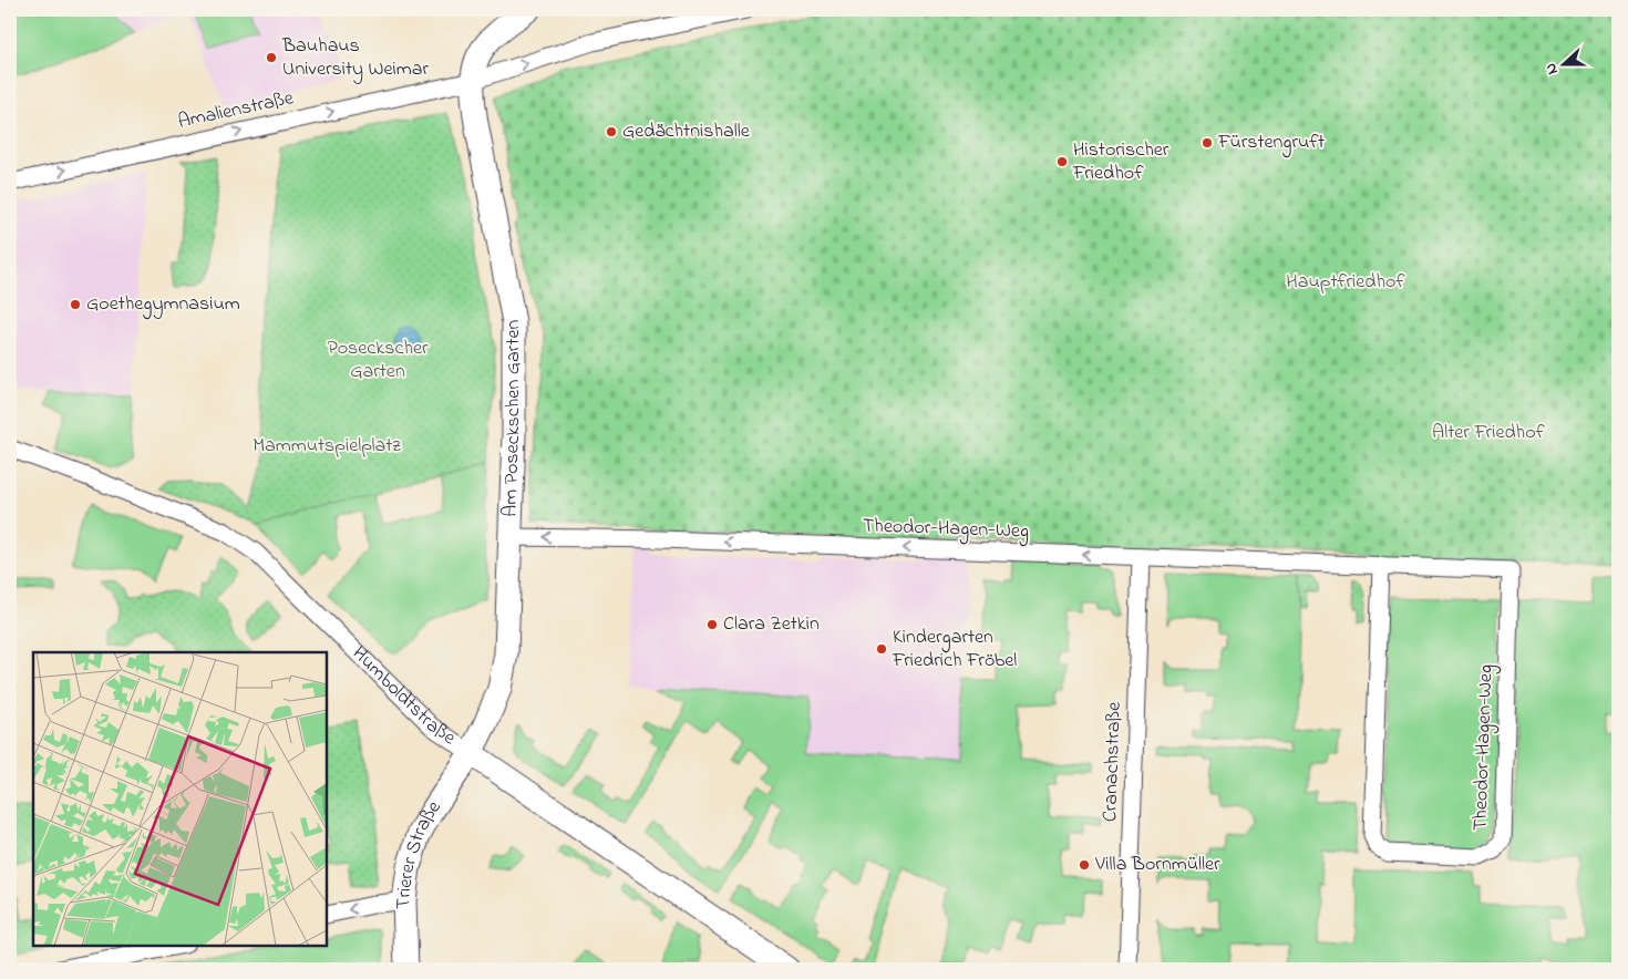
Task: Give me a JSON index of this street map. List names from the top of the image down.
{
  "streets": {
    "street": [
      "Amalienstraße",
      "Am Poseckschen Garten",
      "Theodor-Hagen-Weg",
      "Humboldtstraße",
      "Cranachstraße",
      "Trierer Straße"
    ]
  },
  "crossings": [
    ["Amalienstraße", "Am Poseckschen Garten"],
    ["Am Poseckschen Garten", "Theodor-Hagen-Weg"],
    ["Am Poseckschen Garten", "Humboldtstraße"],
    ["Am Poseckschen Garten", "Trierer Straße"],
    ["Theodor-Hagen-Weg", "Cranachstraße"],
    ["Humboldtstraße", "Trierer Straße"]
  ],
  "one_way": ["Amalienstraße", "Theodor-Hagen-Weg"],
  "parks": [
    "Hauptfriedhof",
    "Poseckscher Garten",
    "Alter Friedhof",
    "Mammutspielplatz"
  ],
  "places": [
    "Bauhaus University Weimar",
    "Gedächtnishalle",
    "Fürstengruft",
    "Historischer Friedhof",
    "Goethegymnasium",
    "Clara Zetkin",
    "Kindergarten Friedrich Fröbel",
    "Villa Bornmüller"
  ],
  "north": "left"
}
